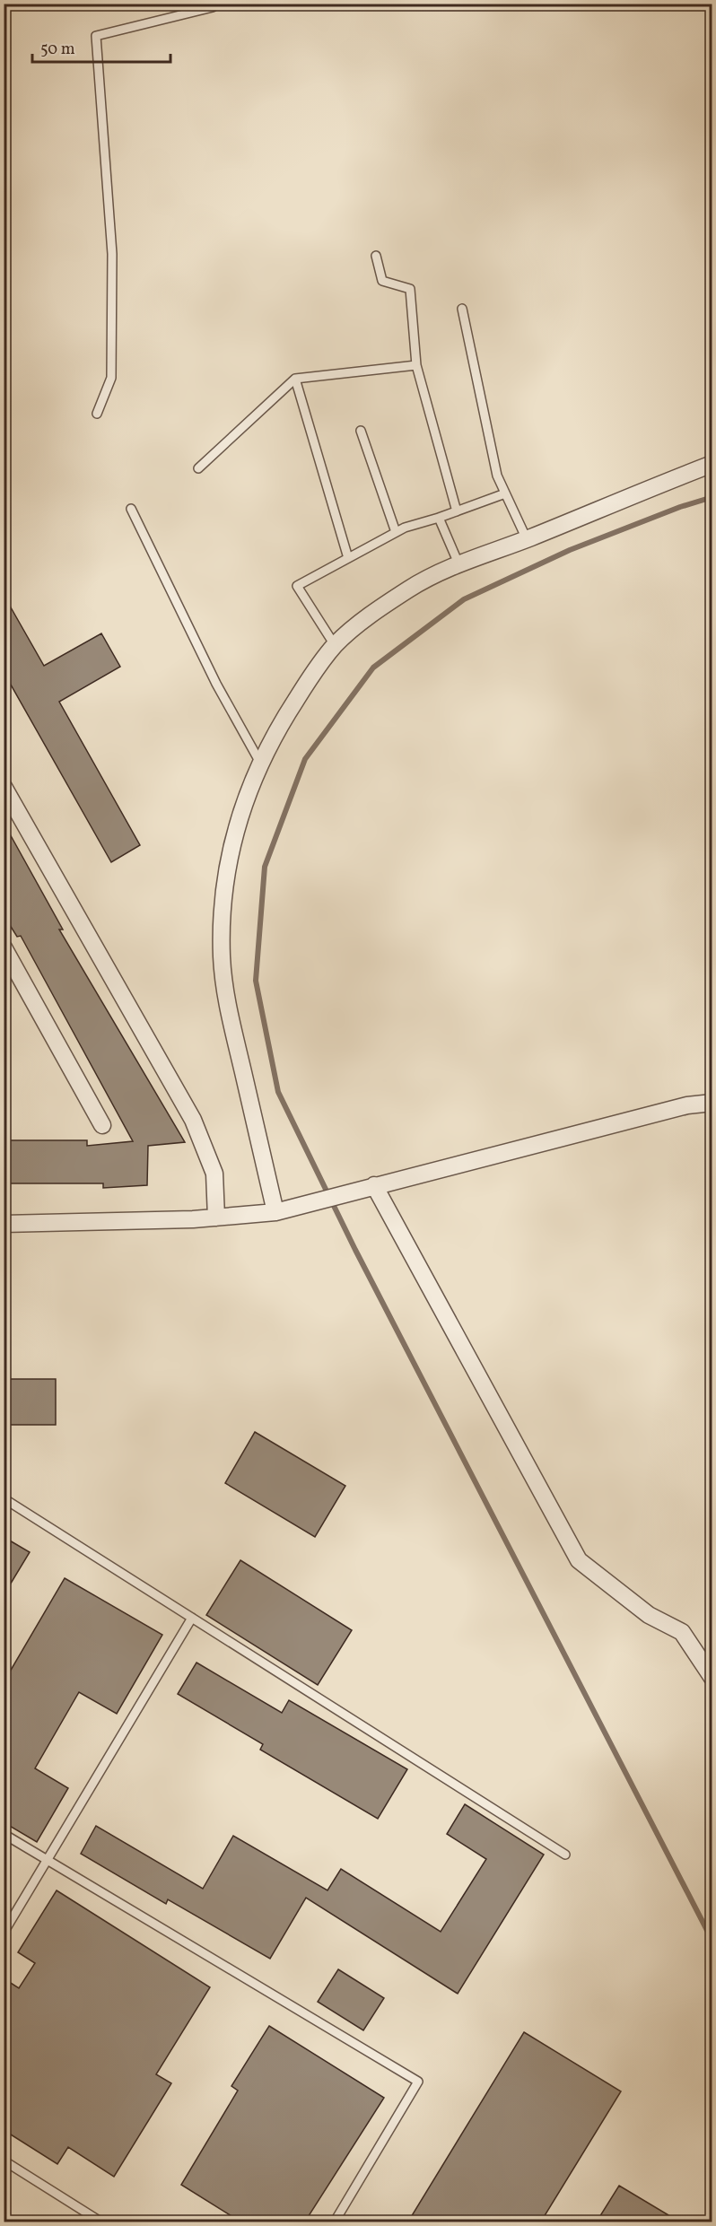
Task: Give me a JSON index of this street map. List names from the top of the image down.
{
  "scale_bar": "50 m"
}
